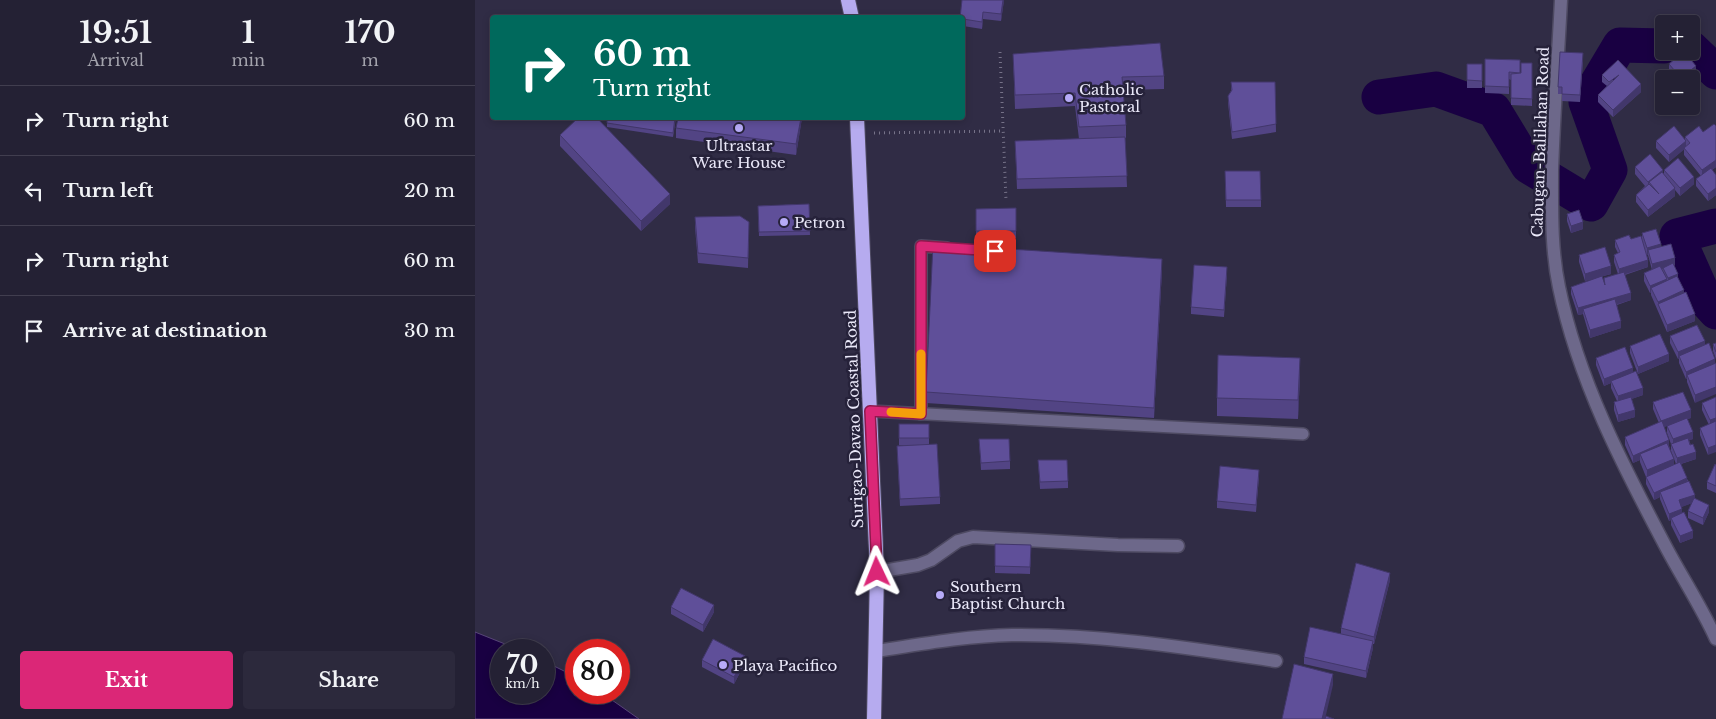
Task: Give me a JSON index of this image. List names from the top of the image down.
{
  "streets": {
    "highway": ["Surigao-Davao Coastal Road"],
    "street": ["Cabugan-Balilahan Road"]
  },
  "places": [
    "Catholic Pastoral",
    "Ultrastar Ware House",
    "Petron",
    "Southern Baptist Church",
    "Playa Pacifico"
  ],
  "page": {
    "eta": [
      "19:51",
      "Arrival",
      "1",
      "min",
      "170",
      "m"
    ],
    "map_buttons": ["+", "−"],
    "turn": ["60 m", "Turn right"],
    "list": [
      {
        "name": "Turn right",
        "value": "60 m"
      },
      {
        "name": "Turn left",
        "value": "20 m"
      },
      {
        "name": "Turn right",
        "value": "60 m"
      },
      {
        "name": "Arrive at destination",
        "value": "30 m"
      }
    ],
    "speed": "70 km/h",
    "limit": "80",
    "buttons": ["Exit", "Share"]
  }
}
